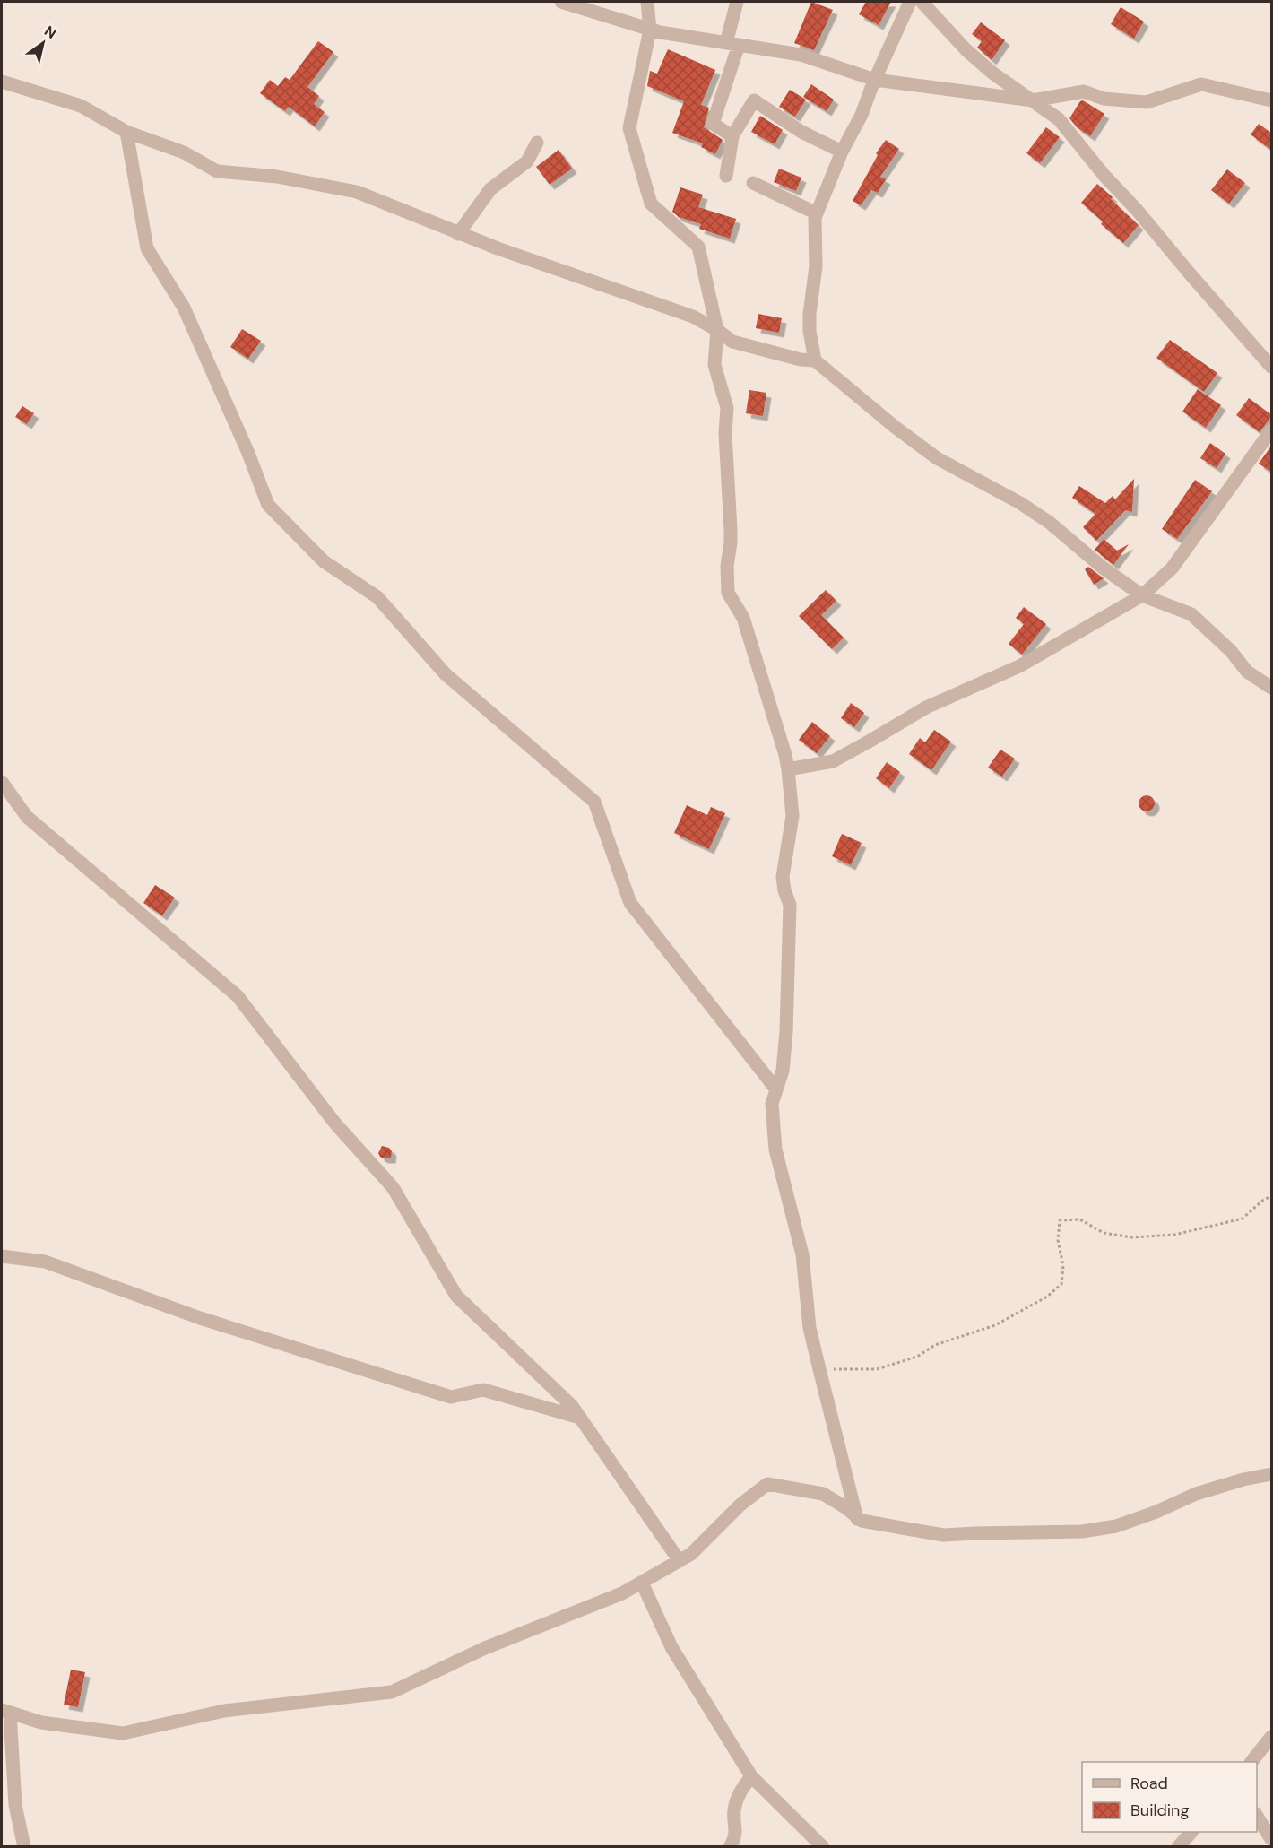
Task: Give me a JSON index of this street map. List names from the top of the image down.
{
  "legend": ["Road", "Building"],
  "north": "top right"
}
